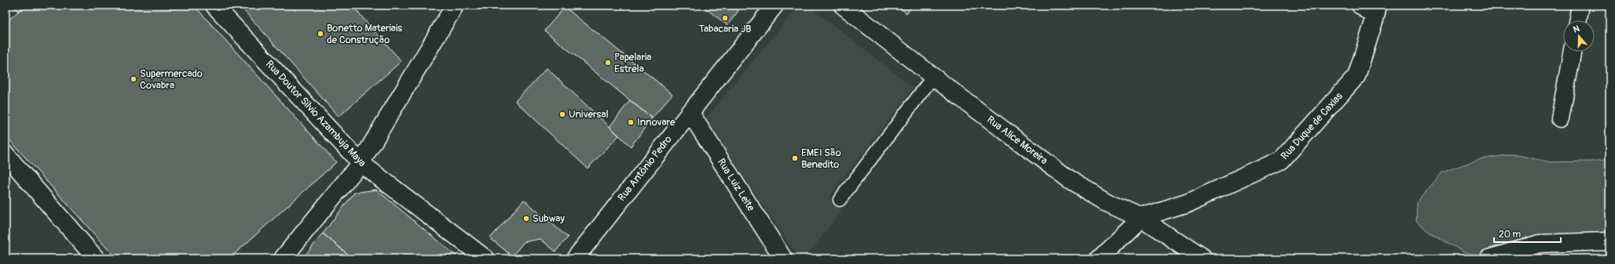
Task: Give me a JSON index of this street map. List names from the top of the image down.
{
  "streets": {
    "street": [
      "Rua Doutor Silvio Azambuja Maya",
      "Rua Duque de Caxias",
      "Rua Alice Moreira",
      "Rua Antônio Pedro",
      "Rua Luiz Leite"
    ]
  },
  "crossings": [
    ["Rua Duque de Caxias", "Rua Alice Moreira"],
    ["Rua Antônio Pedro", "Rua Luiz Leite"]
  ],
  "places": [
    "Tabacaria JB",
    "Bonetto Materiais de Construção",
    "Papelaria Estrela",
    "Supermercado Covabra",
    "Universal",
    "Innovare",
    "EMEI São Benedito",
    "Subway"
  ],
  "scale_bar": "20 m",
  "north": "top"
}
